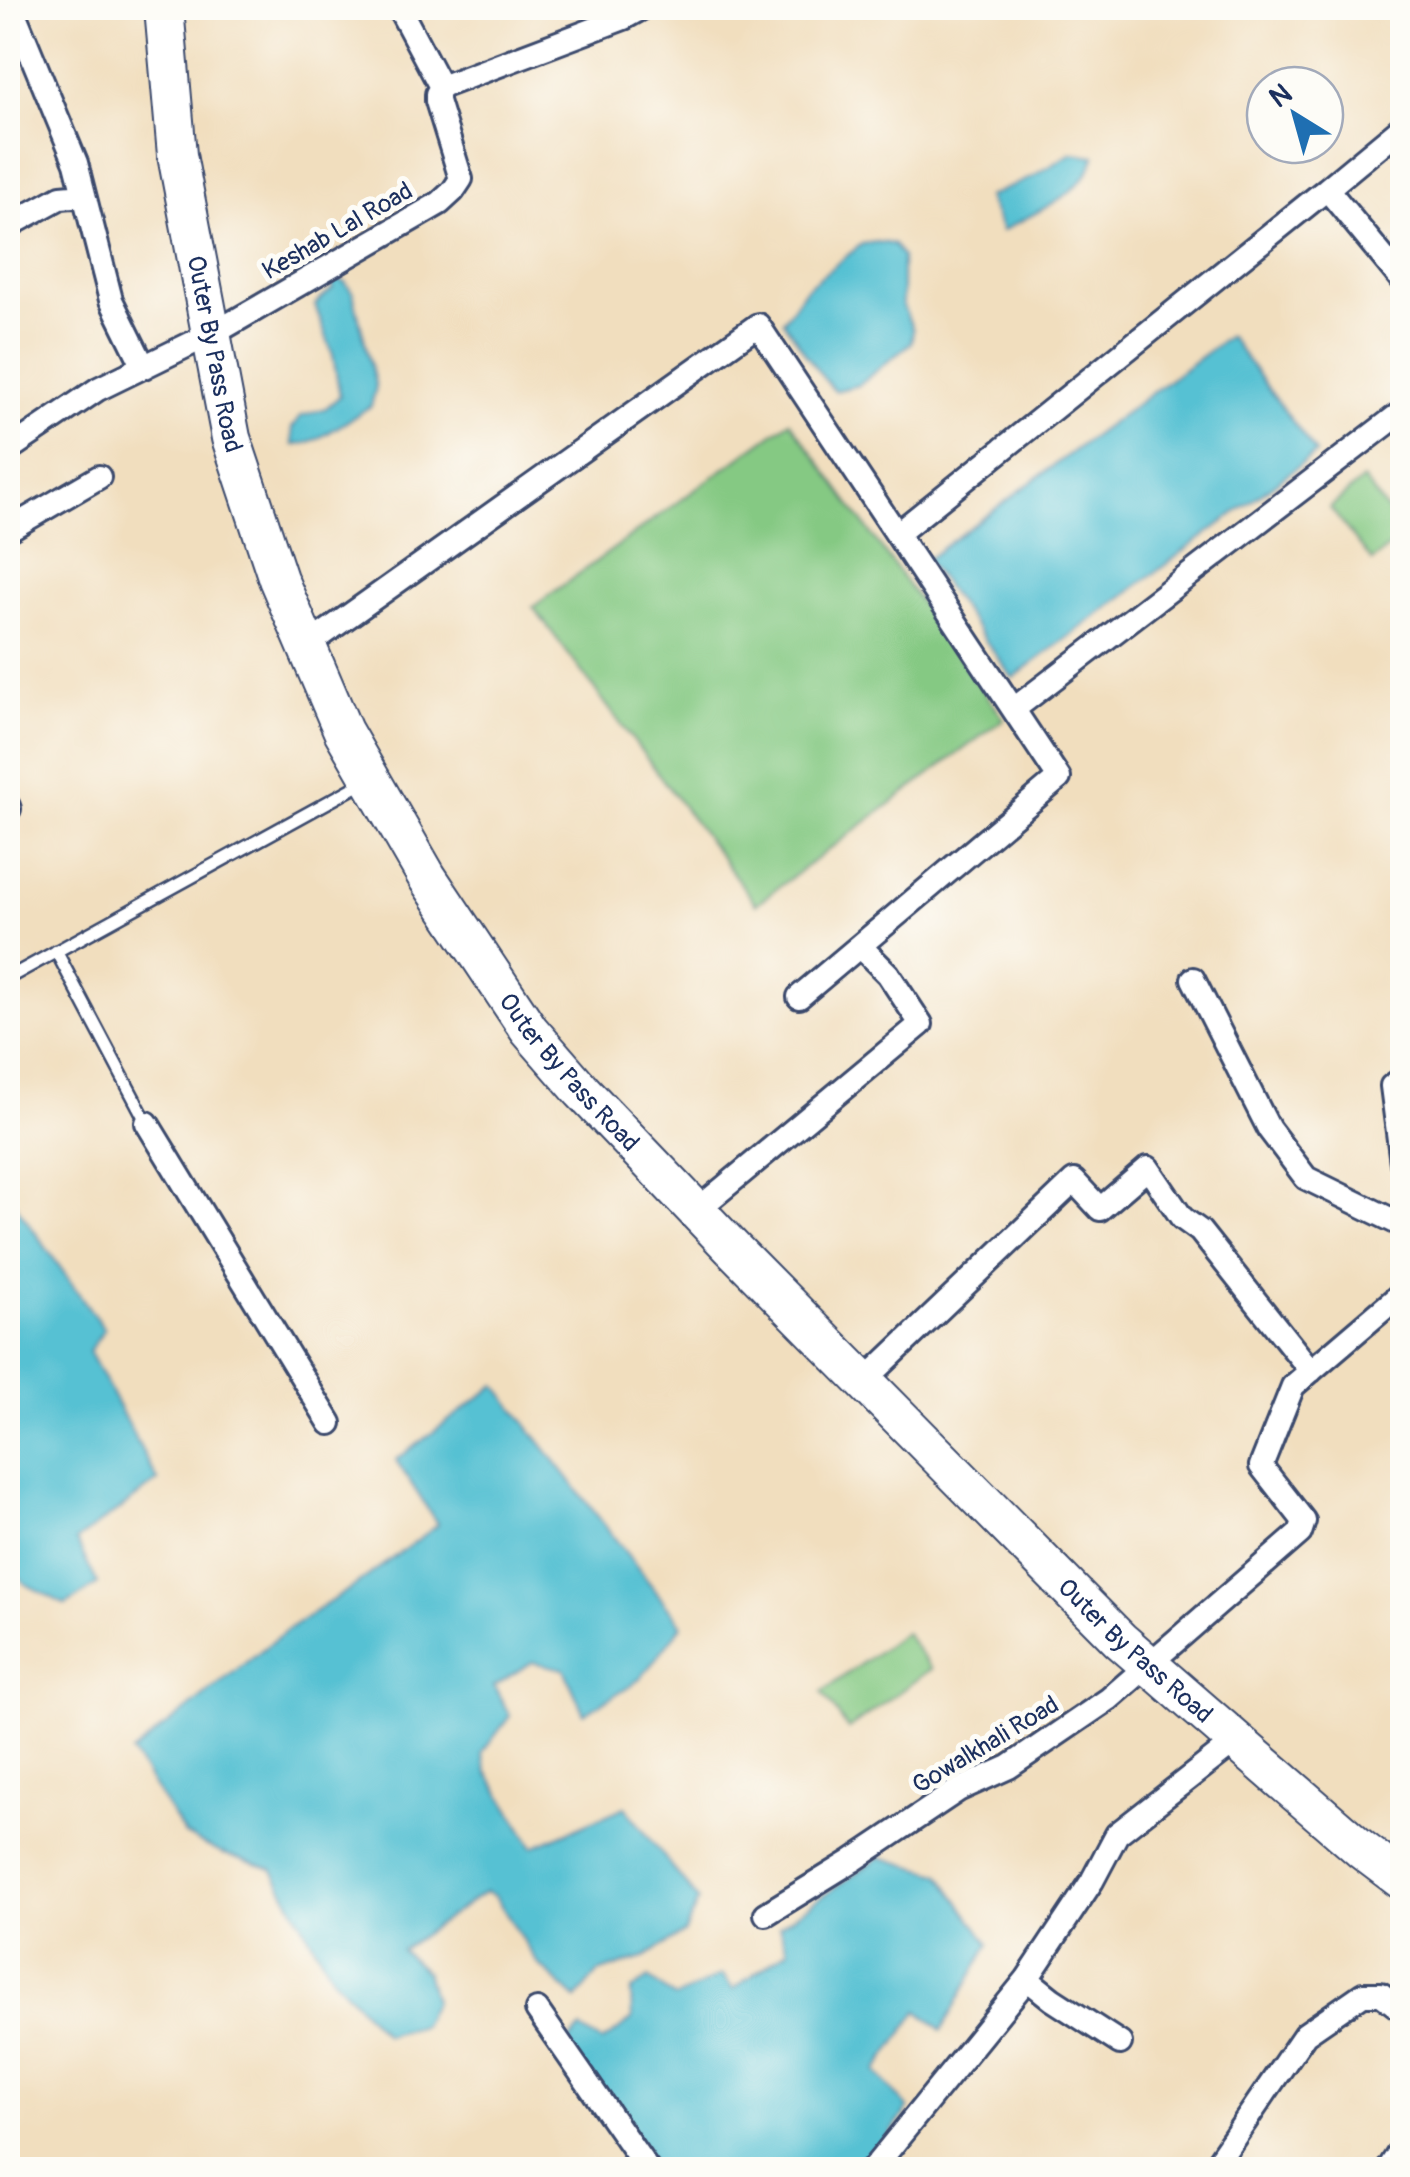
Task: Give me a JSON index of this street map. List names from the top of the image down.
{
  "streets": {
    "main road": ["Outer By Pass Road"],
    "street": ["Keshab Lal Road", "Gowalkhali Road"]
  },
  "crossings": [
    ["Keshab Lal Road", "Outer By Pass Road"],
    ["Outer By Pass Road", "Gowalkhali Road"]
  ],
  "north": "top left"
}
